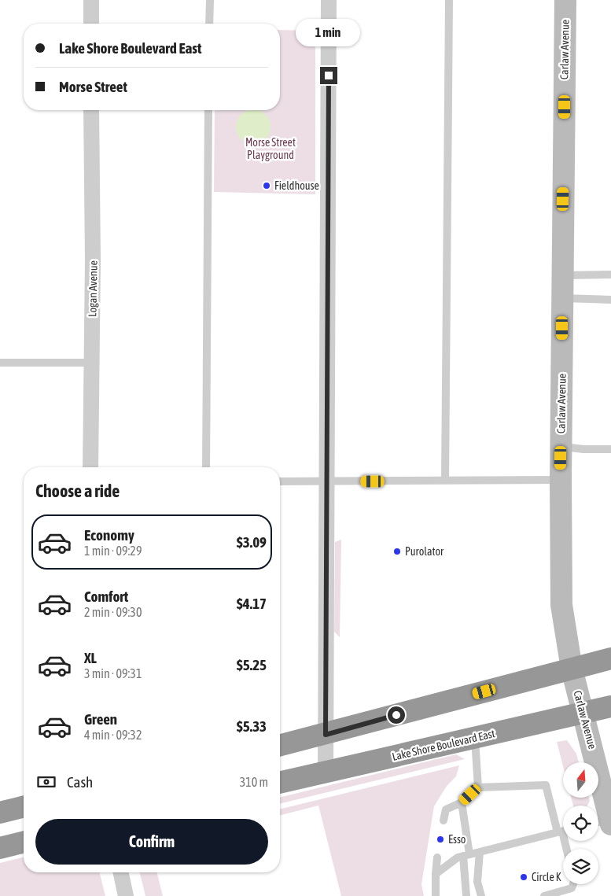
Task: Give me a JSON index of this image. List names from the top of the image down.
{
  "streets": {
    "highway": ["Lake Shore Boulevard East"],
    "main road": ["Carlaw Avenue"],
    "street": ["Logan Avenue"]
  },
  "crossings": [
    ["Carlaw Avenue", "Lake Shore Boulevard East"]
  ],
  "parks": ["Morse Street Playground"],
  "places": [
    "Fieldhouse",
    "Purolator",
    "Esso",
    "Circle K"
  ],
  "north": "top",
  "page": {
    "bubble": "1 min",
    "banner": ["Lake Shore Boulevard East", "Morse Street"],
    "heading": "Choose a ride",
    "list": [
      {
        "name": "Economy",
        "note": "1 min · 09:29",
        "value": "$3.09"
      },
      {
        "name": "Comfort",
        "note": "2 min · 09:30",
        "value": "$4.17"
      },
      {
        "name": "XL",
        "note": "3 min · 09:31",
        "value": "$5.25"
      },
      {
        "name": "Green",
        "note": "4 min · 09:32",
        "value": "$5.33"
      }
    ],
    "pay": ["Cash", "310 m"],
    "buttons": "Confirm"
  }
}
